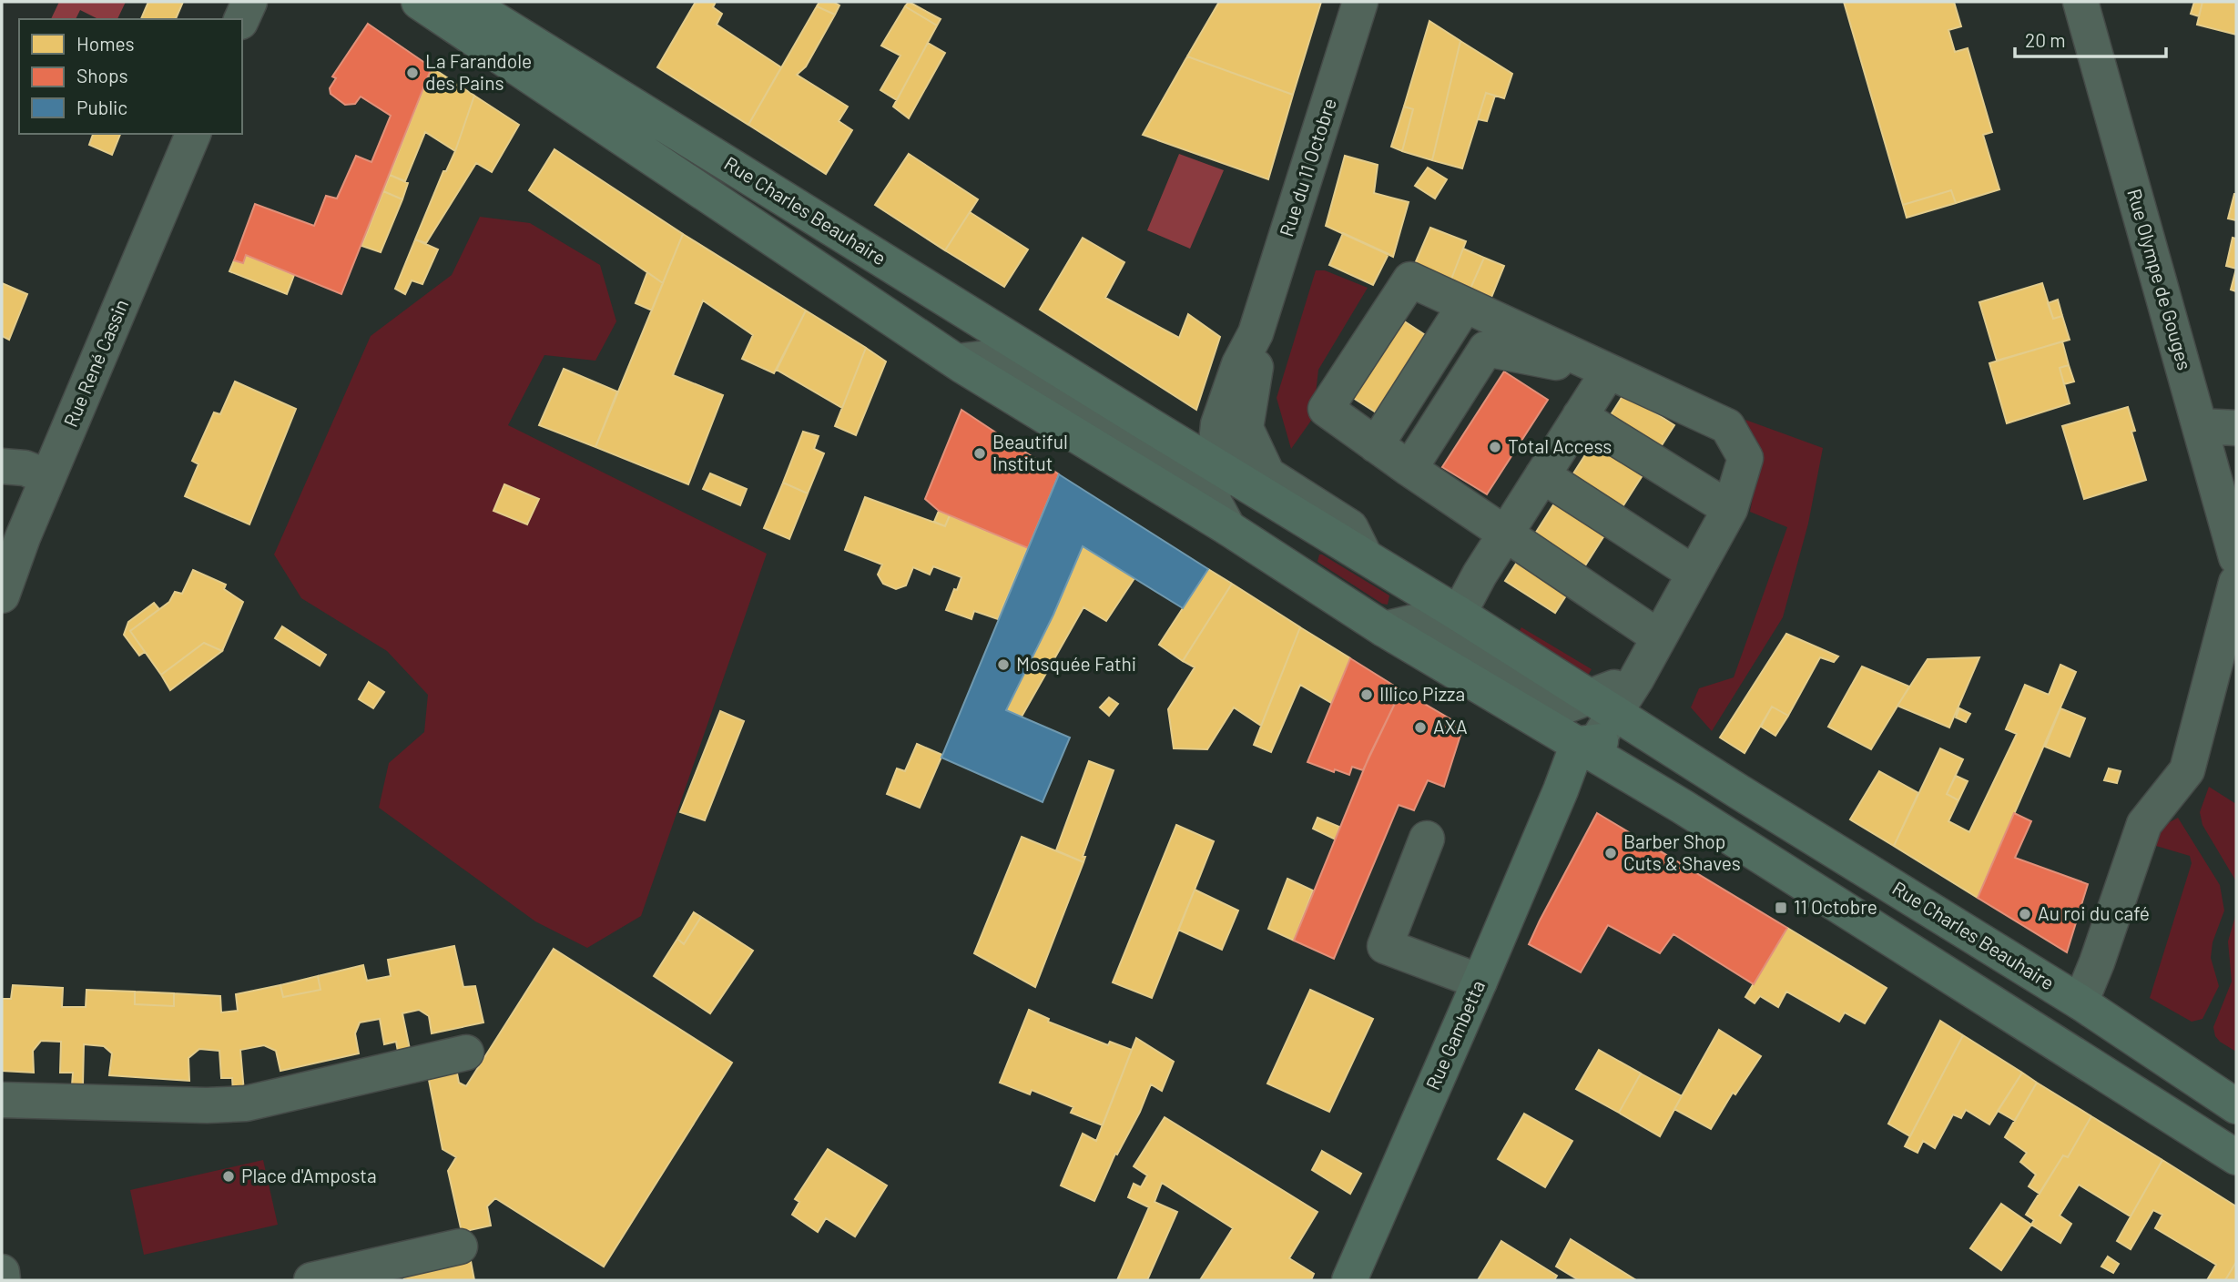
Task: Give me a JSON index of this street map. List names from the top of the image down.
{
  "streets": {
    "main road": ["Rue Charles Beauhaire", "Rue Gambetta"],
    "street": ["Rue du 11 Octobre", "Rue Olympe de Gouges", "Rue René Cassin"]
  },
  "places": {
    "other": [
      "La Farandole des Pains",
      "Total Access",
      "Beautiful Institut",
      "Mosquée Fathi",
      "Illico Pizza",
      "AXA",
      "Barber Shop Cuts & Shaves",
      "Au roi du café",
      "Place d'Amposta"
    ],
    "transit": ["11 Octobre"]
  },
  "legend": ["Homes", "Shops", "Public"],
  "scale_bar": "20 m"
}
